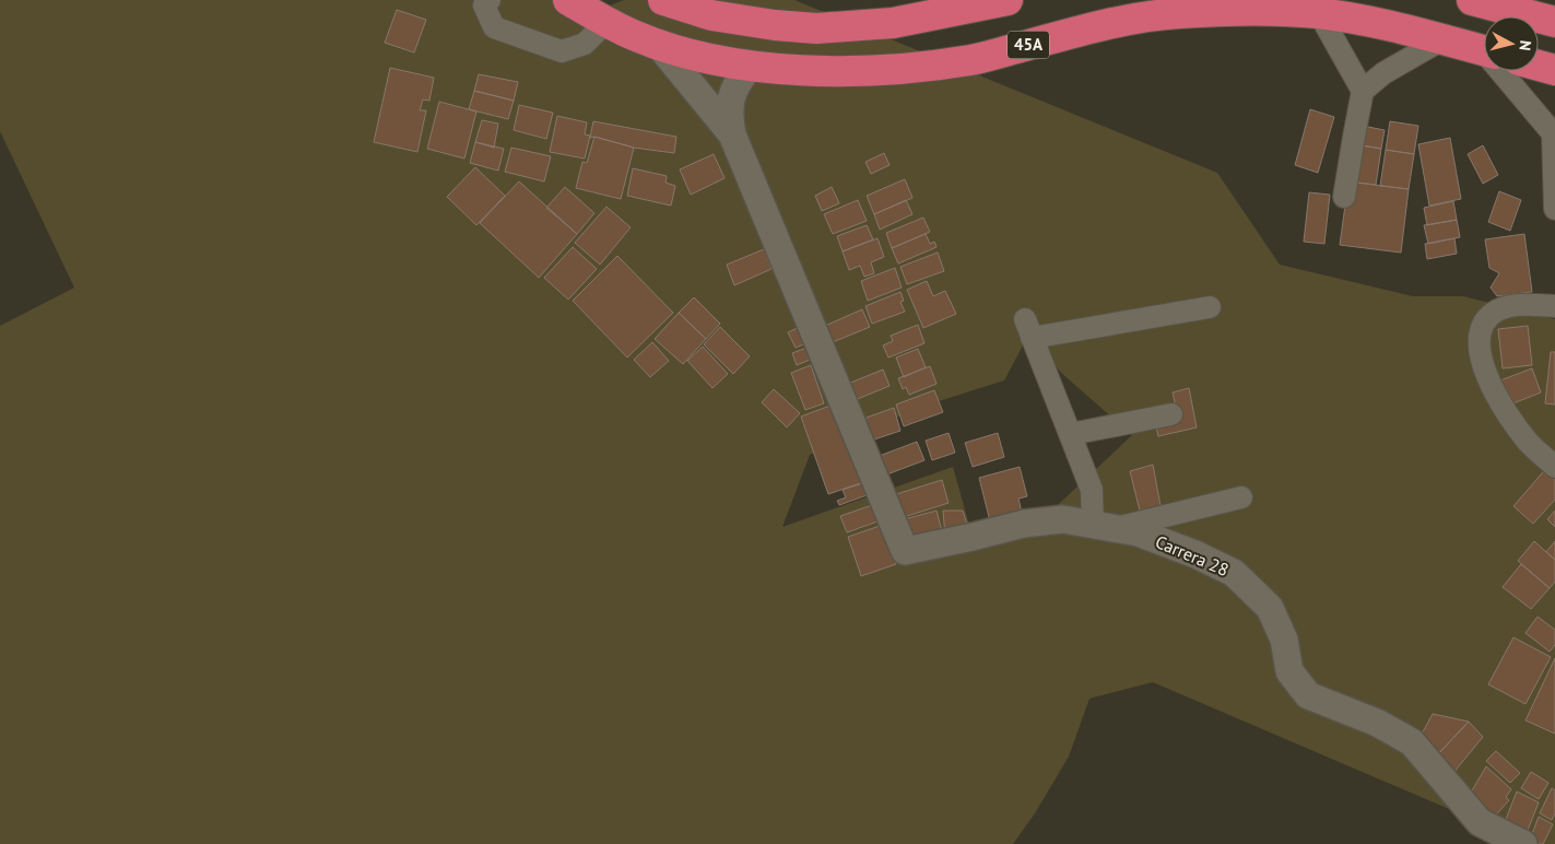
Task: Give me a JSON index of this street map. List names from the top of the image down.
{
  "streets": {
    "highway": ["45A"],
    "street": ["Carrera 28"]
  },
  "north": "right"
}
